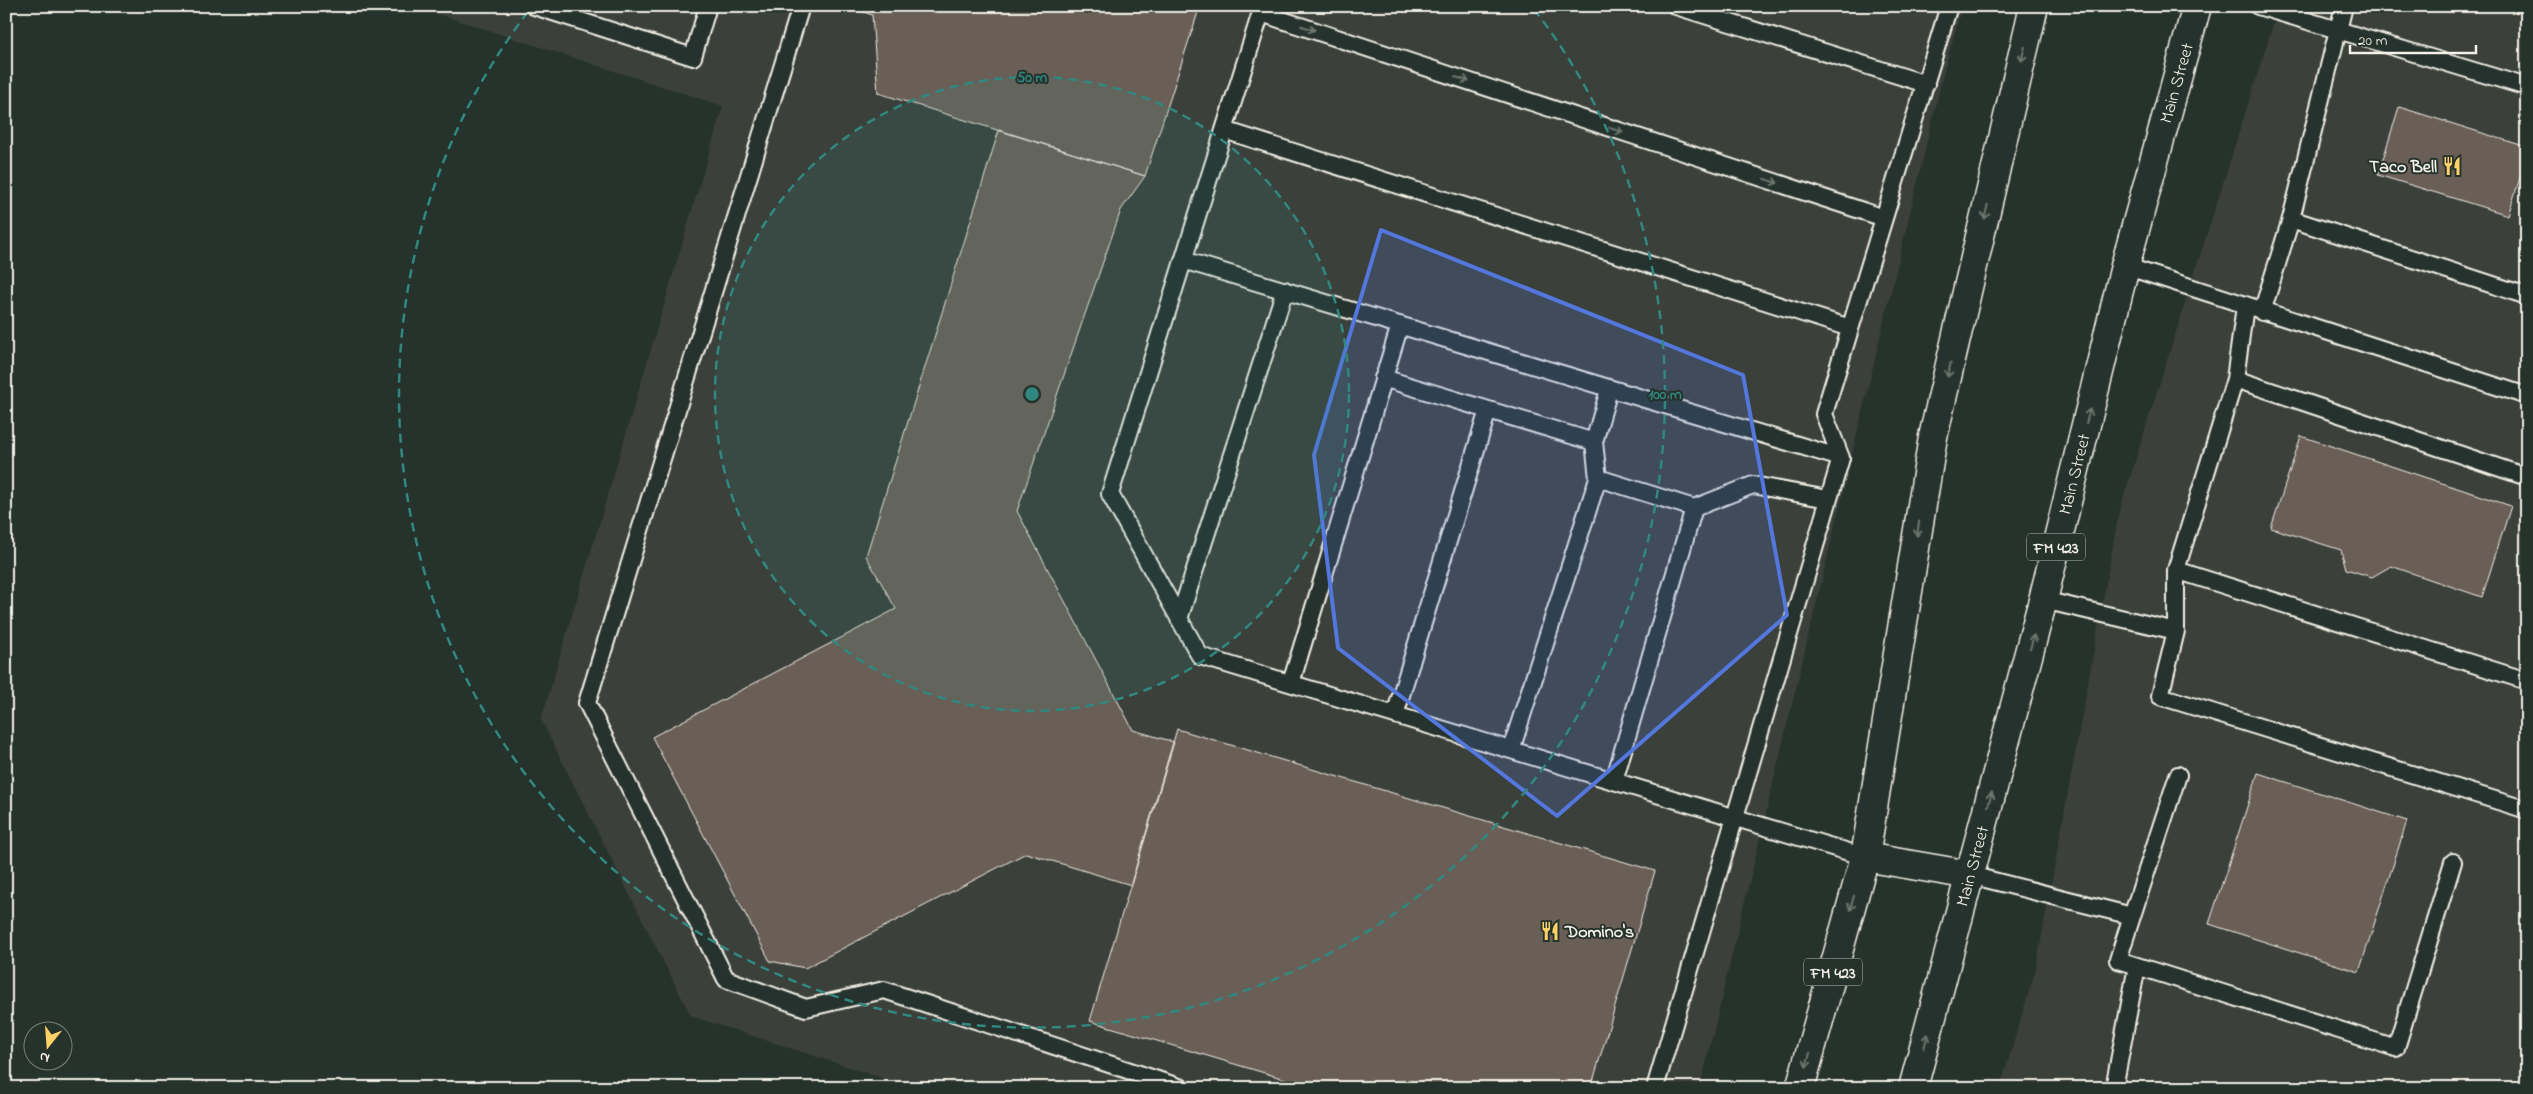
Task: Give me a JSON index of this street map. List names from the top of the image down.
{
  "streets": {
    "main road": ["Main Street", "FM 423"]
  },
  "places": {
    "restaurant": ["Taco Bell", "Domino's"]
  },
  "scale_bar": "20 m",
  "north": "bottom",
  "rings": ["50 m", "100 m"]
}
